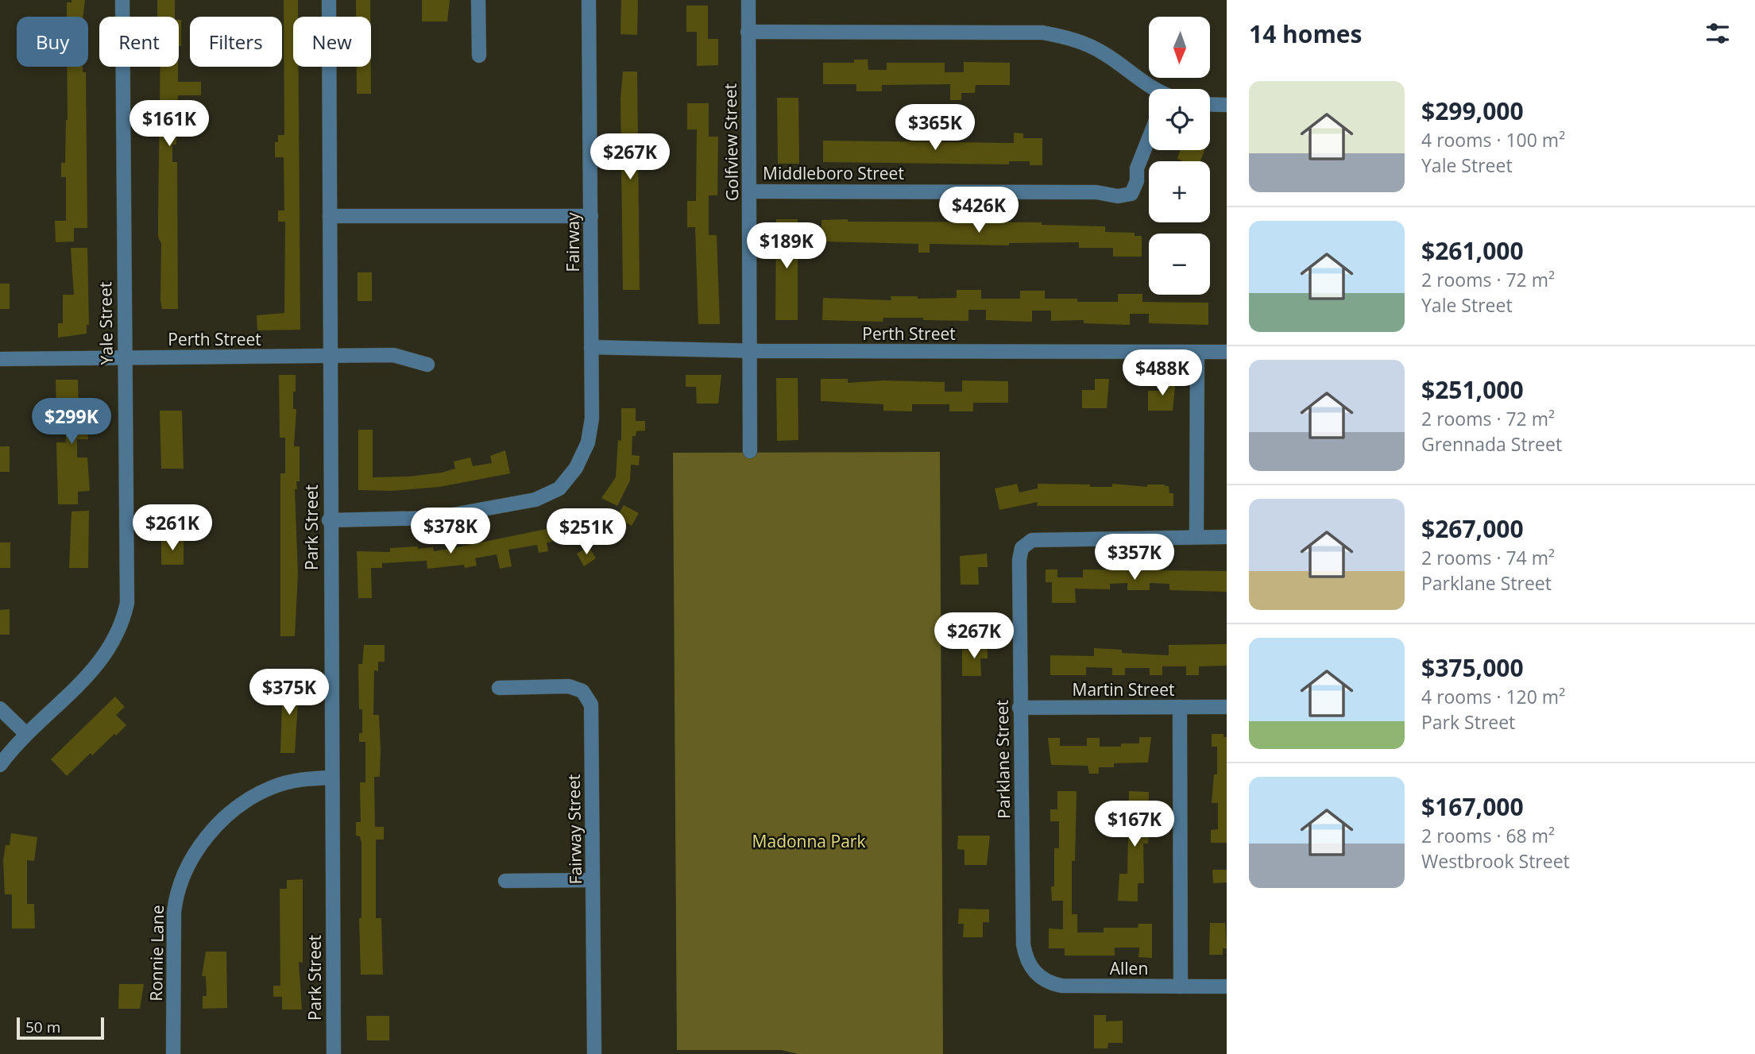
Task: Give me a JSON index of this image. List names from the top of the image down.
{
  "streets": {
    "street": [
      "Golfview Street",
      "Middleboro Street",
      "Fairway",
      "Yale Street",
      "Perth Street",
      "Park Street",
      "Martin Street",
      "Parklane Street",
      "Fairway Street",
      "Ronnie Lane",
      "Allen"
    ]
  },
  "crossings": [
    ["Golfview Street", "Middleboro Street"],
    ["Golfview Street", "Perth Street"],
    ["Fairway", "Perth Street"],
    ["Fairway", "Park Street"],
    ["Yale Street", "Perth Street"],
    ["Perth Street", "Park Street"],
    ["Park Street", "Ronnie Lane"],
    ["Martin Street", "Parklane Street"],
    ["Parklane Street", "Allen"]
  ],
  "parks": ["Madonna Park"],
  "scale_bar": "50 m",
  "north": "bottom",
  "page": {
    "heading": "14 homes",
    "map_buttons": ["+", "−"],
    "chip": [
      "Buy",
      "Rent",
      "Filters",
      "New"
    ],
    "list": [
      {
        "name": "$299,000",
        "note": "4 rooms · 100 m² · Yale Street"
      },
      {
        "name": "$261,000",
        "note": "2 rooms · 72 m² · Yale Street"
      },
      {
        "name": "$251,000",
        "note": "2 rooms · 72 m² · Grennada Street"
      },
      {
        "name": "$267,000",
        "note": "2 rooms · 74 m² · Parklane Street"
      },
      {
        "name": "$375,000",
        "note": "4 rooms · 120 m² · Park Street"
      },
      {
        "name": "$167,000",
        "note": "2 rooms · 68 m² · Westbrook Street"
      }
    ],
    "price": [
      "$161K",
      "$365K",
      "$267K",
      "$426K",
      "$189K",
      "$488K",
      "$299K",
      "$261K",
      "$378K",
      "$251K",
      "$357K",
      "$267K",
      "$375K",
      "$167K"
    ],
    "scale": "50 m"
  }
}
